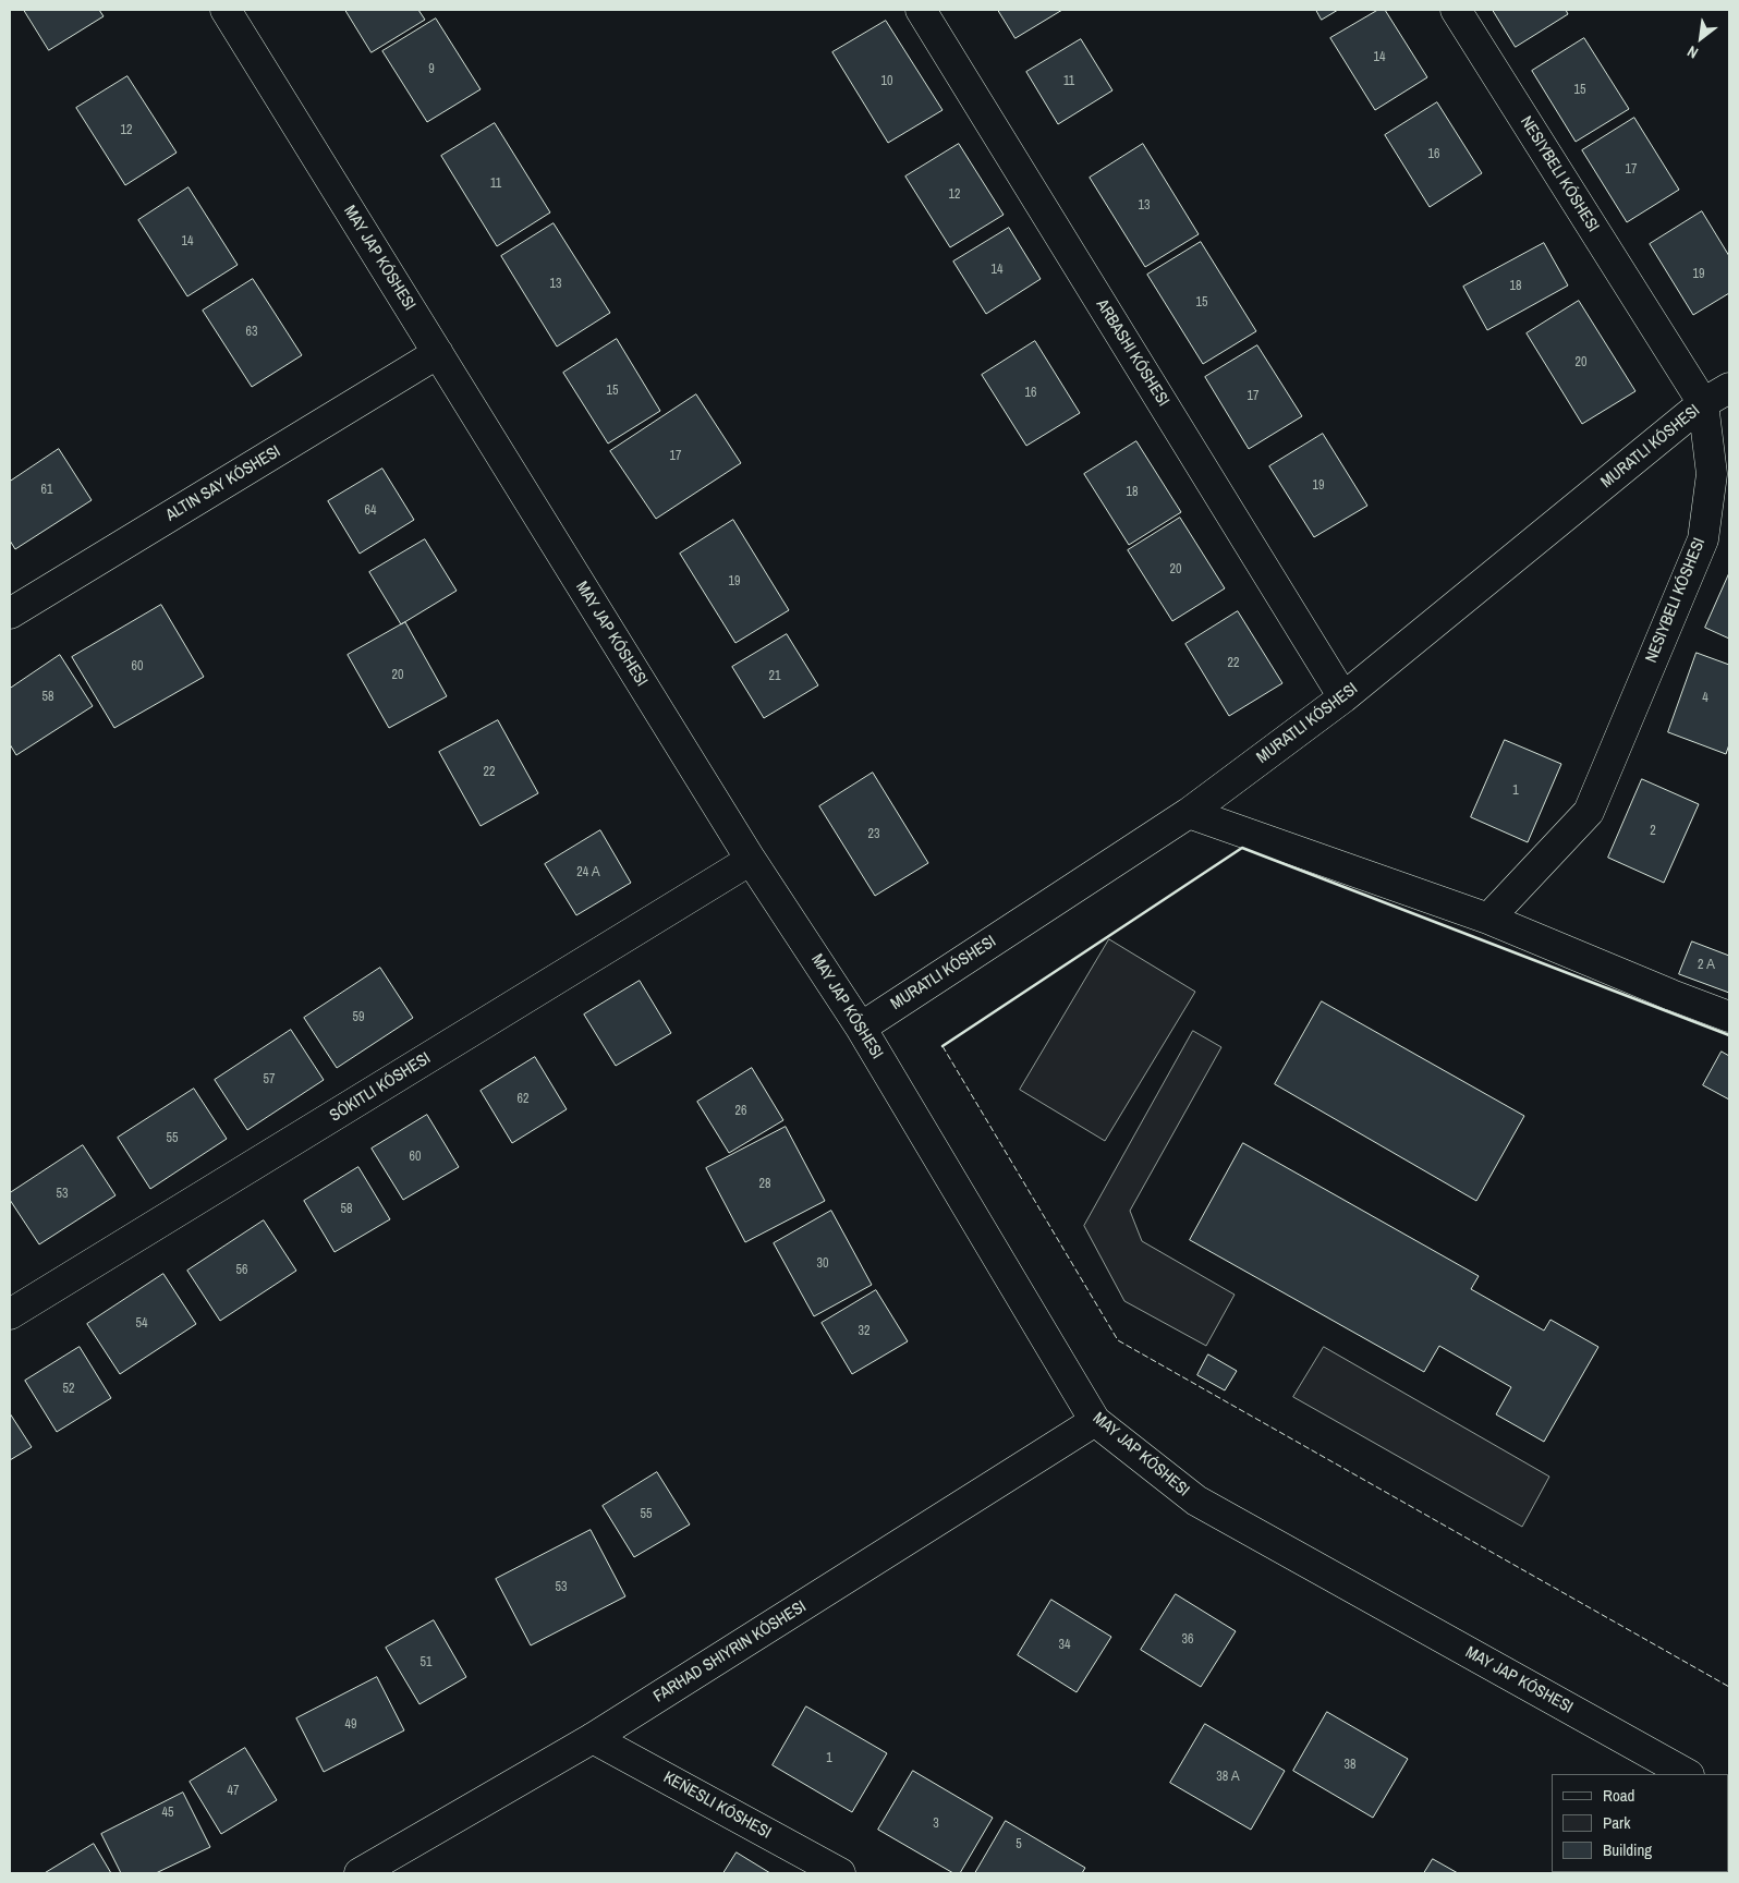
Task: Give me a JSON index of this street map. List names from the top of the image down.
{
  "streets": {
    "street": [
      "NESIYBELI KÓSHESI",
      "MAY JAP KÓSHESI",
      "SÓKITLI KÓSHESI",
      "FARHAD SHIYRIN KÓSHESI",
      "KEŃESLI KÓSHESI"
    ]
  },
  "crossings": [
    ["MAY JAP KÓSHESI", "SÓKITLI KÓSHESI"],
    ["MAY JAP KÓSHESI", "FARHAD SHIYRIN KÓSHESI"],
    ["FARHAD SHIYRIN KÓSHESI", "KEŃESLI KÓSHESI"]
  ],
  "house_numbers": [
    "14",
    "9",
    "10",
    "11",
    "15",
    "12",
    "16",
    "17",
    "11",
    "12",
    "13",
    "14",
    "14",
    "19",
    "13",
    "18",
    "15",
    "63",
    "20",
    "15",
    "16",
    "17",
    "17",
    "19",
    "61",
    "18",
    "64",
    "20",
    "19",
    "22",
    "60",
    "20",
    "21",
    "58",
    "4",
    "22",
    "1",
    "2",
    "23",
    "24 А",
    "2 А",
    "59",
    "57",
    "62",
    "26",
    "55",
    "60",
    "28",
    "53",
    "58",
    "30",
    "56",
    "54",
    "32",
    "52",
    "55",
    "53",
    "36",
    "34",
    "51",
    "49",
    "1",
    "38",
    "38 А",
    "47",
    "45",
    "3",
    "5"
  ],
  "legend": ["Road", "Park", "Building"],
  "north": "bottom left"
}
